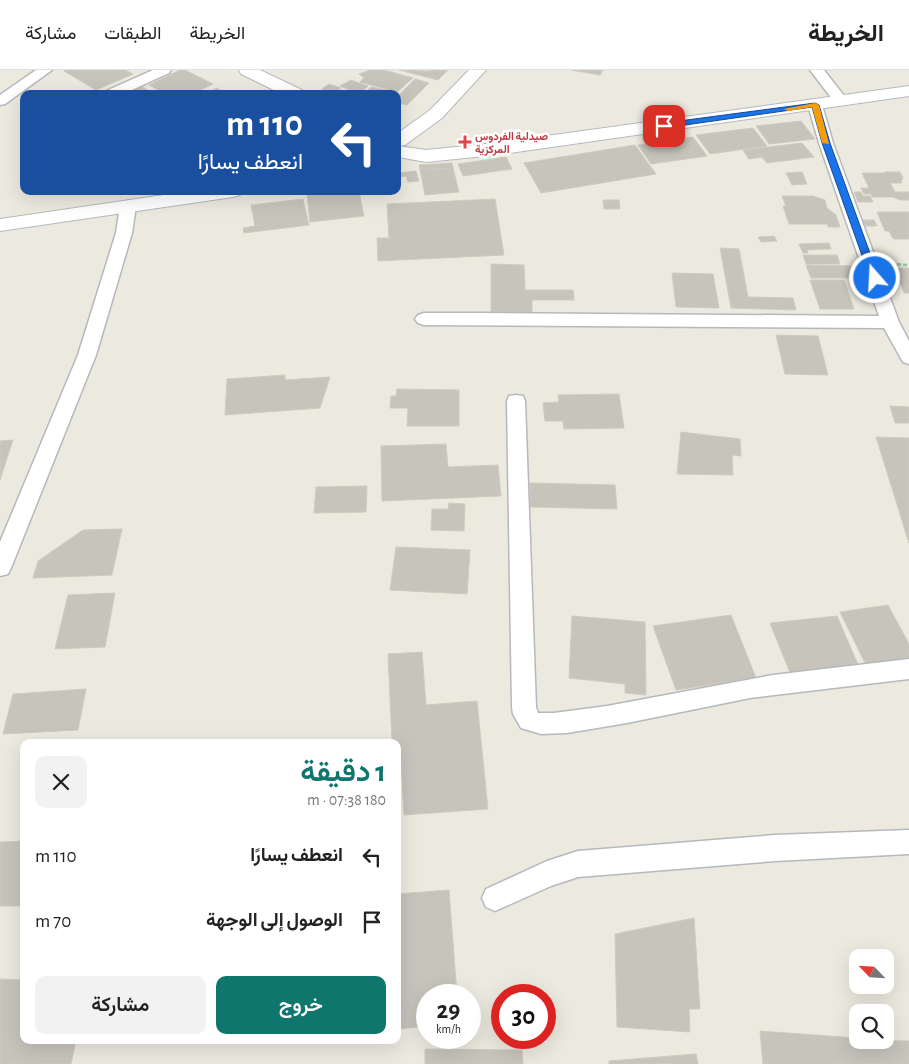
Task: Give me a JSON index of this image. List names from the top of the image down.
{
  "places": {
    "health": ["صيدلية الفردوس المركزية"]
  },
  "north": "top left",
  "page": {
    "header": "الخريطة",
    "nav": ["الخريطة", "الطبقات", "مشاركة"],
    "turn": ["110 m", "انعطف يسارًا"],
    "heading": ["1 دقيقة", "180 m · 07:38"],
    "list": [
      {
        "name": "انعطف يسارًا",
        "value": "110 m"
      },
      {
        "name": "الوصول إلى الوجهة",
        "value": "70 m"
      }
    ],
    "buttons": ["خروج", "مشاركة"],
    "speed": "29 km/h",
    "limit": "30"
  }
}
